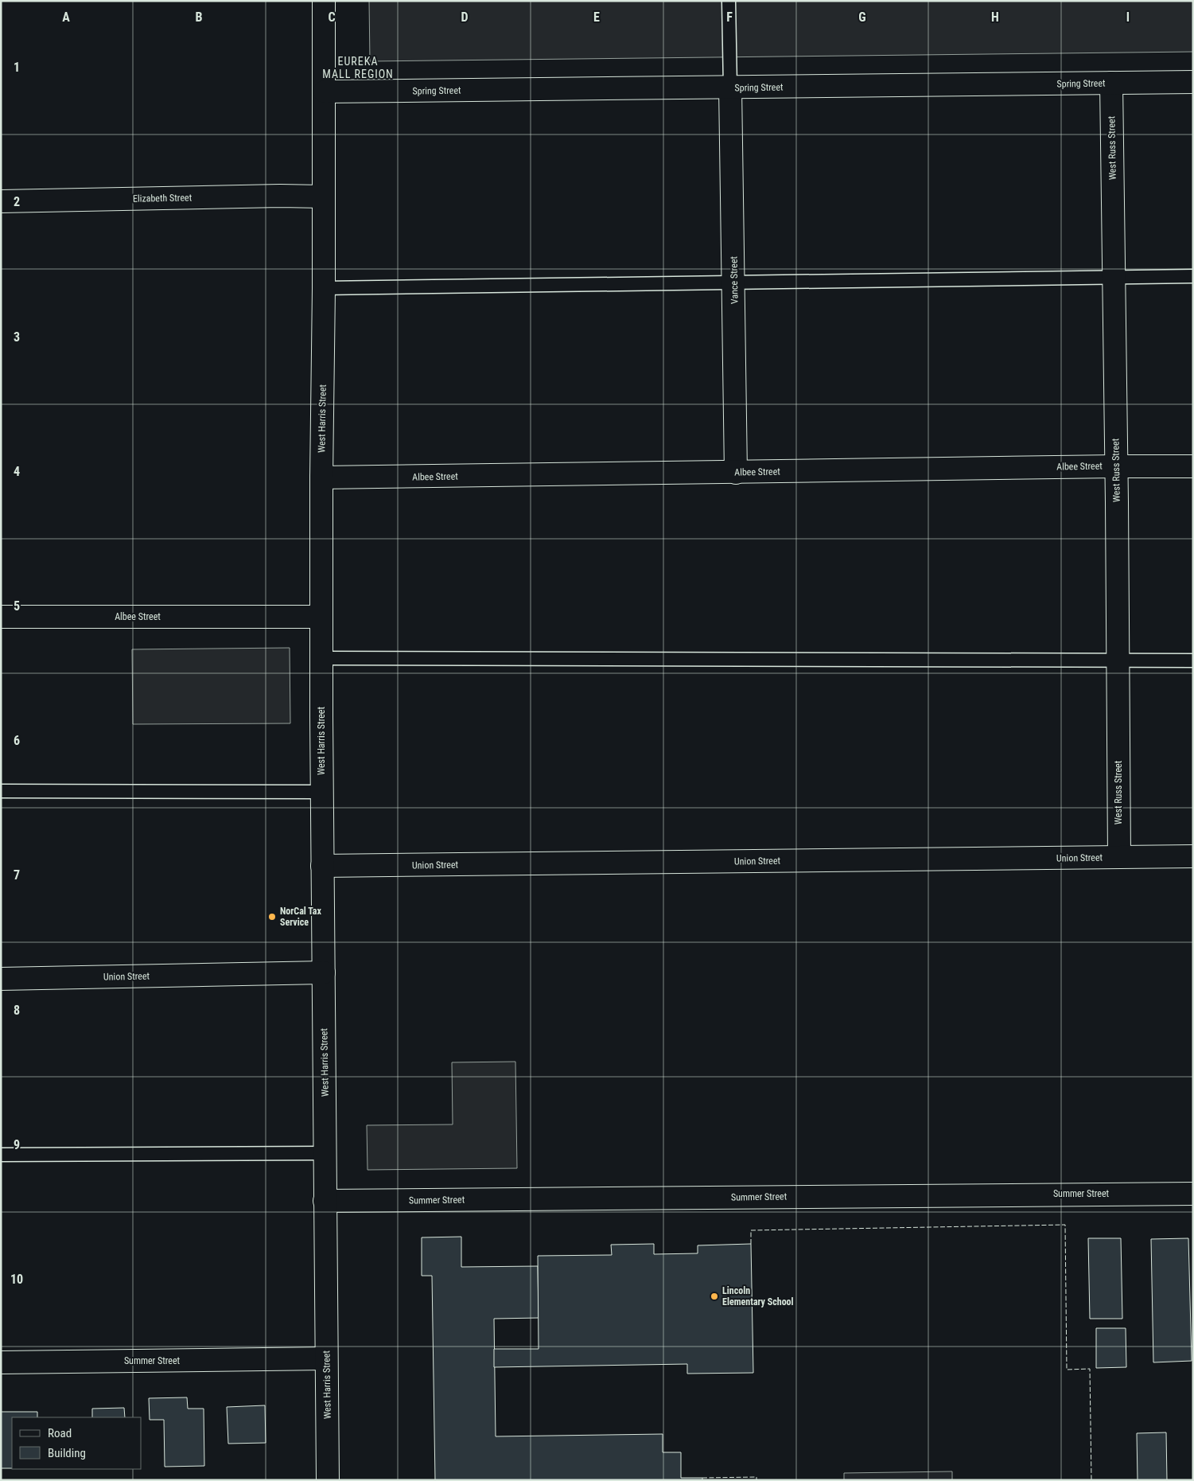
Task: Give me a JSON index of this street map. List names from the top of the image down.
{
  "streets": {
    "street": [
      "Spring Street",
      "West Russ Street",
      "Elizabeth Street",
      "Vance Street",
      "West Harris Street",
      "Albee Street",
      "Union Street",
      "Summer Street"
    ]
  },
  "crossings": [
    ["Spring Street", "West Russ Street"],
    ["Spring Street", "Vance Street"],
    ["Spring Street", "West Harris Street"],
    ["West Russ Street", "Albee Street"],
    ["West Russ Street", "Union Street"],
    ["Elizabeth Street", "West Harris Street"],
    ["Vance Street", "Albee Street"],
    ["West Harris Street", "Albee Street"],
    ["West Harris Street", "Union Street"],
    ["West Harris Street", "Summer Street"]
  ],
  "districts": ["EUREKA MALL REGION"],
  "places": ["NorCal Tax Service", "Lincoln Elementary School"],
  "legend": ["Road", "Building"],
  "grid": {
    "columns": [
      "A",
      "B",
      "C",
      "D",
      "E",
      "F",
      "G",
      "H",
      "I"
    ],
    "rows": [
      "1",
      "2",
      "3",
      "4",
      "5",
      "6",
      "7",
      "8",
      "9",
      "10"
    ]
  }
}
